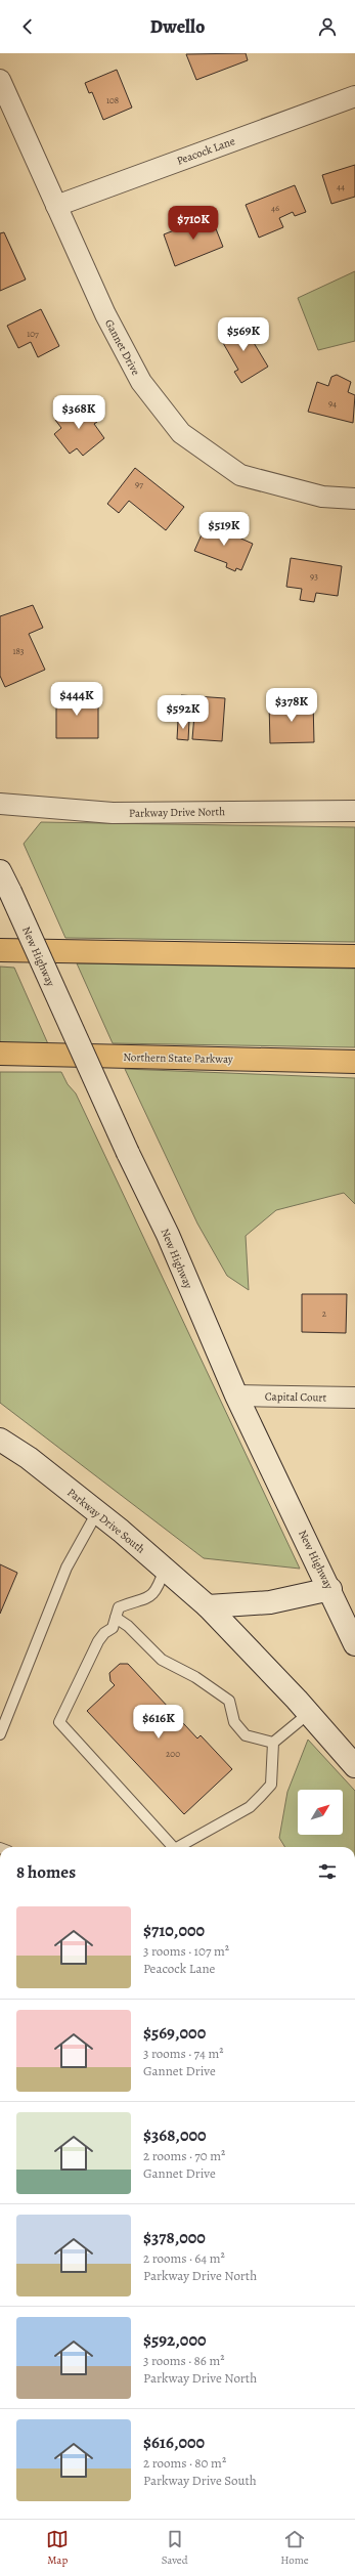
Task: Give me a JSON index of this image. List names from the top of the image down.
{
  "streets": {
    "highway": ["Northern State Parkway"],
    "street": [
      "Peacock Lane",
      "Gannet Drive",
      "Parkway Drive North",
      "New Highway",
      "Capital Court",
      "Parkway Drive South"
    ]
  },
  "crossings": [
    ["Peacock Lane", "Gannet Drive"],
    ["New Highway", "Capital Court"]
  ],
  "house_numbers": [
    "108",
    "44",
    "46",
    "107",
    "94",
    "97",
    "93",
    "183",
    "2",
    "200"
  ],
  "north": "top right",
  "page": {
    "header": "Dwello",
    "price": [
      "$710K",
      "$569K",
      "$368K",
      "$519K",
      "$444K",
      "$378K",
      "$592K",
      "$616K"
    ],
    "heading": "8 homes",
    "list": [
      {
        "name": "$710,000",
        "note": "3 rooms · 107 m² · Peacock Lane"
      },
      {
        "name": "$569,000",
        "note": "3 rooms · 74 m² · Gannet Drive"
      },
      {
        "name": "$368,000",
        "note": "2 rooms · 70 m² · Gannet Drive"
      },
      {
        "name": "$378,000",
        "note": "2 rooms · 64 m² · Parkway Drive North"
      },
      {
        "name": "$592,000",
        "note": "3 rooms · 86 m² · Parkway Drive North"
      },
      {
        "name": "$616,000",
        "note": "2 rooms · 80 m² · Parkway Drive South"
      }
    ],
    "tabs": ["Map", "Saved", "Home"]
  }
}
